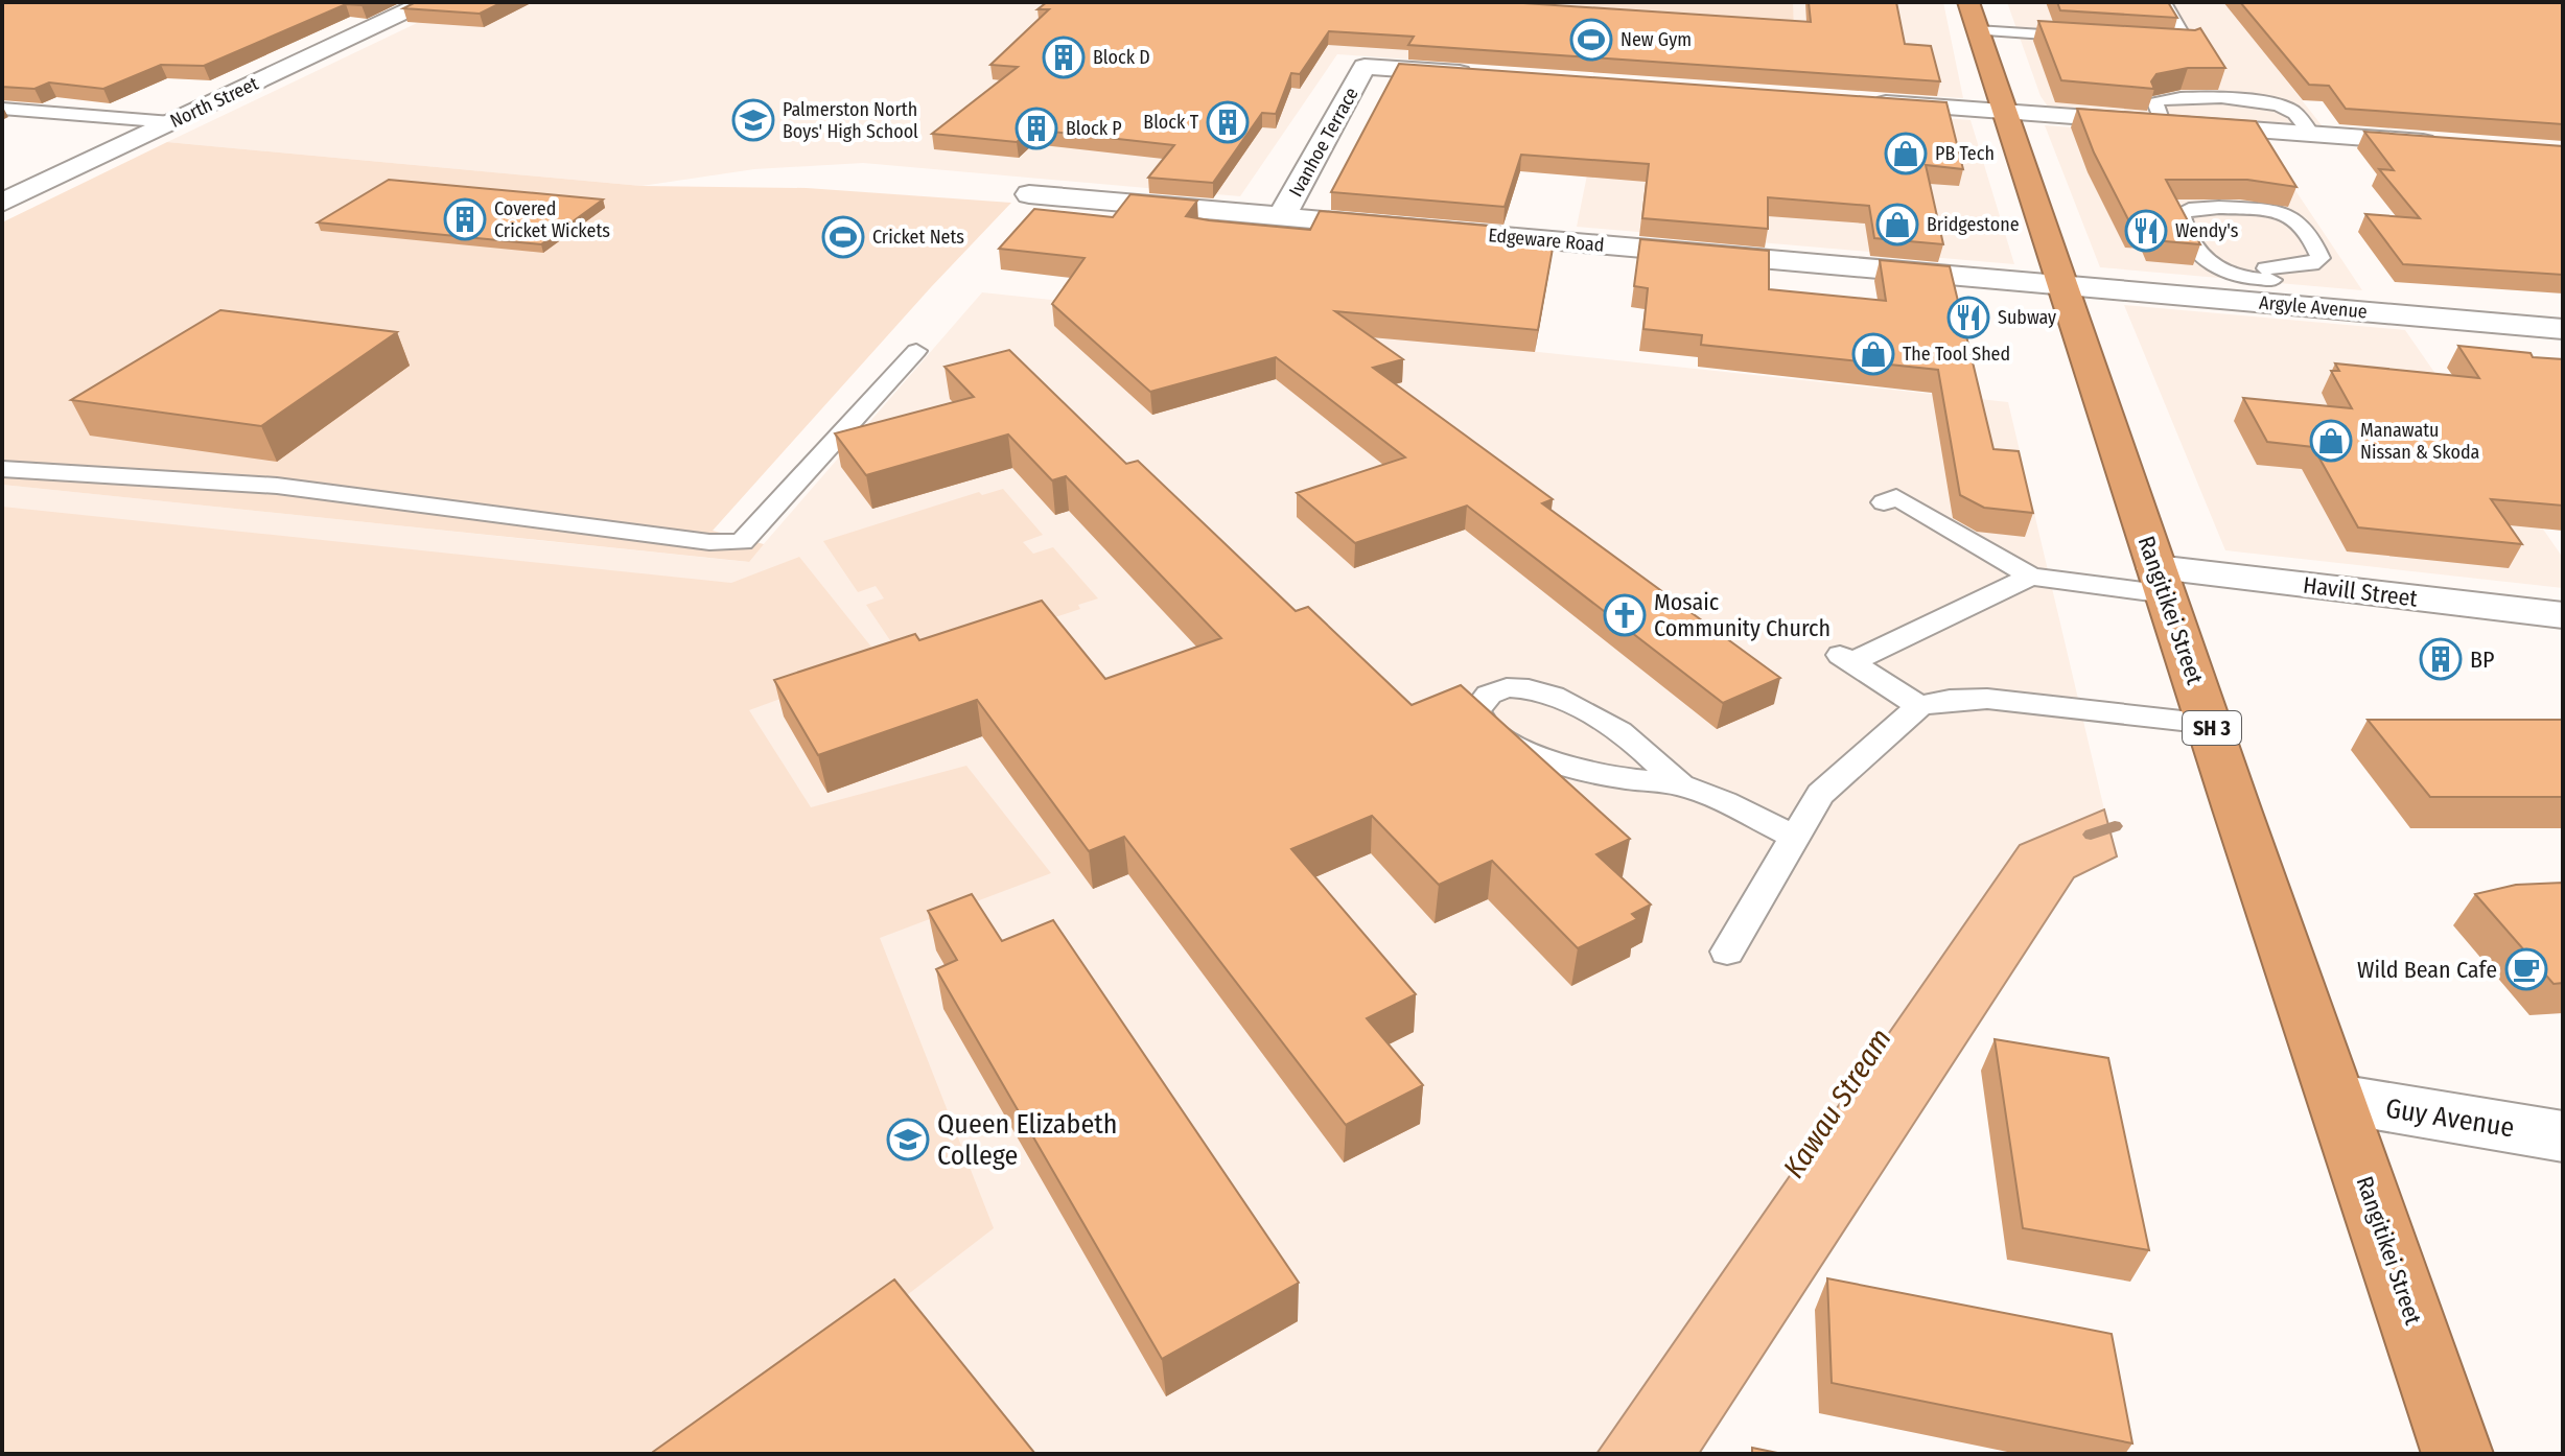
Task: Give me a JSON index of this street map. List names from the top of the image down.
{
  "streets": {
    "highway": ["Rangitikei Street", "SH 3"],
    "street": [
      "North Street",
      "Ivanhoe Terrace",
      "Edgeware Road",
      "Argyle Avenue",
      "Havill Street",
      "Guy Avenue"
    ]
  },
  "crossings": [
    ["Ivanhoe Terrace", "Edgeware Road"],
    ["Edgeware Road", "Argyle Avenue"],
    ["Edgeware Road", "Rangitikei Street"],
    ["Argyle Avenue", "Rangitikei Street"],
    ["Havill Street", "Rangitikei Street"],
    ["Rangitikei Street", "Guy Avenue"]
  ],
  "water": ["Kawau Stream"],
  "places": {
    "sports": ["New Gym", "Cricket Nets"],
    "building": [
      "Block D",
      "Block T",
      "Block P",
      "Covered Cricket Wickets",
      "BP"
    ],
    "school or university": ["Palmerston North Boys' High School", "Queen Elizabeth College"],
    "shop": [
      "PB Tech",
      "Bridgestone",
      "The Tool Shed",
      "Manawatu Nissan & Skoda"
    ],
    "restaurant": ["Wendy's", "Subway"],
    "church": ["Mosaic Community Church"],
    "cafe": ["Wild Bean Cafe"]
  }
}
